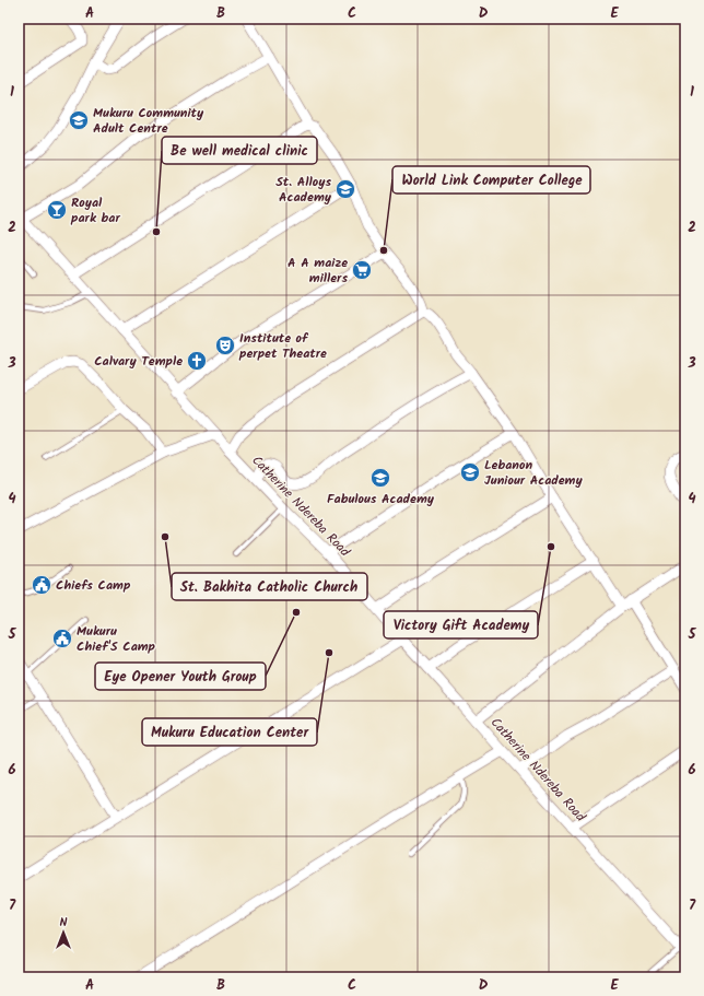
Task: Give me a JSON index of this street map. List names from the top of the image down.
{
  "streets": {
    "street": ["Catherine Ndereba Road"]
  },
  "places": {
    "school or university": [
      "Mukuru Community Adult Centre",
      "St. Alloys Academy",
      "Lebanon Juniour Academy",
      "Fabulous Academy"
    ],
    "bar": ["Royal park bar"],
    "other": [
      "Be well medical clinic",
      "World Link Computer College",
      "St. Bakhita Catholic Church",
      "Victory Gift Academy",
      "Eye Opener Youth Group",
      "Mukuru Education Center"
    ],
    "supermarket": ["A A maize millers"],
    "theatre": ["Institute of perpet Theatre"],
    "church": ["Calvary Temple"],
    "public building": ["Chiefs Camp", "Mukuru Chief'S Camp"]
  },
  "north": "top",
  "grid": {
    "columns": [
      "A",
      "B",
      "C",
      "D",
      "E"
    ],
    "rows": [
      "1",
      "2",
      "3",
      "4",
      "5",
      "6",
      "7"
    ]
  }
}
